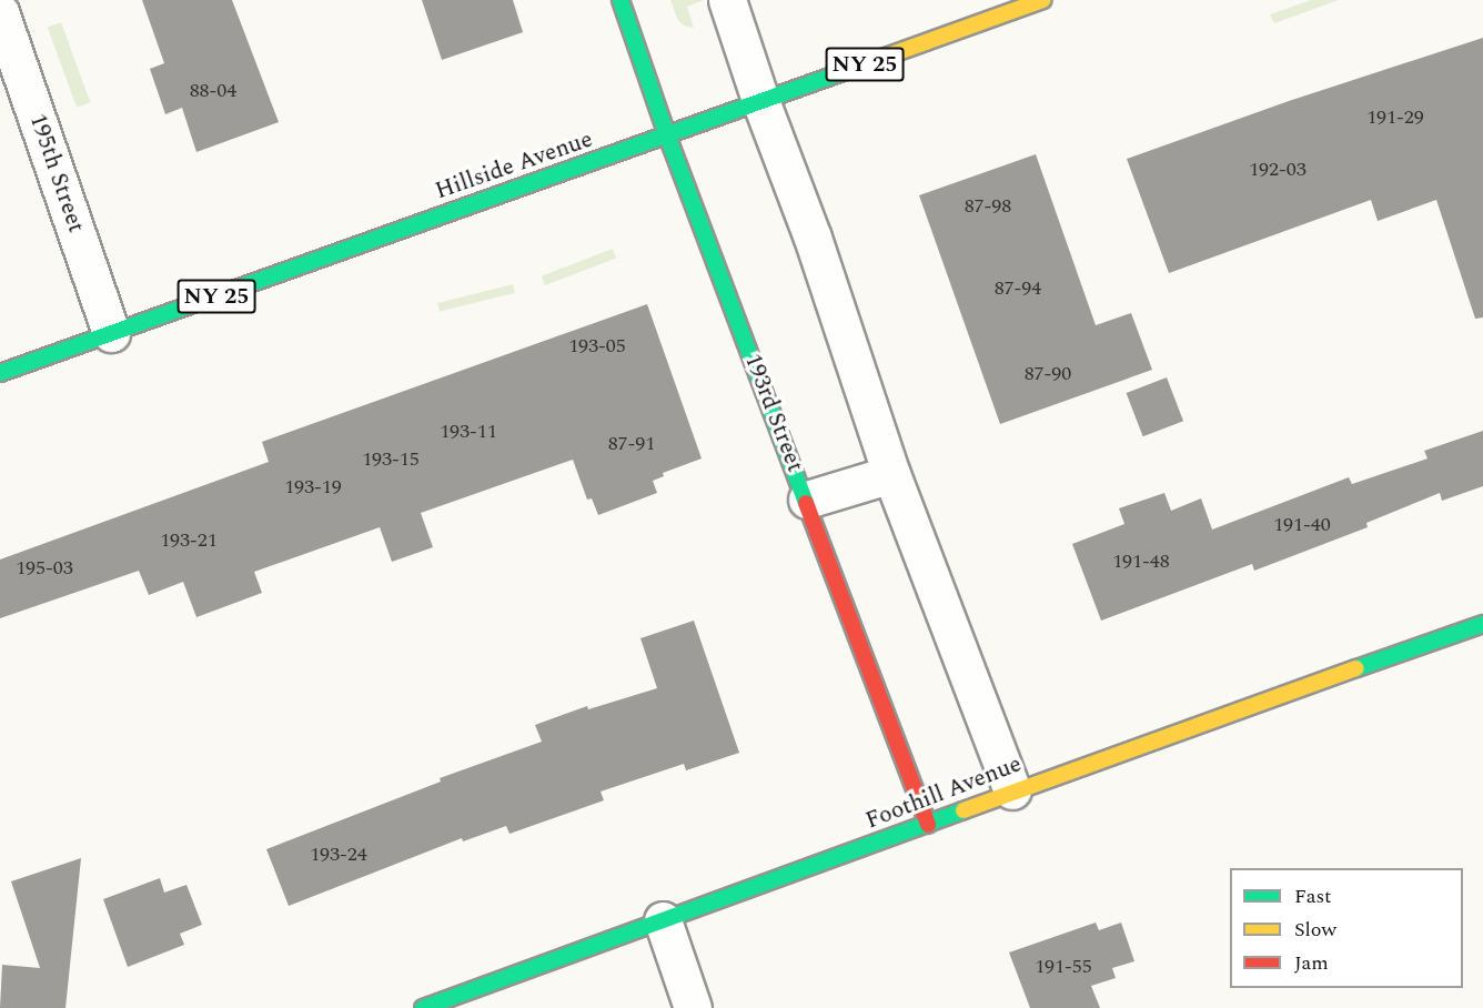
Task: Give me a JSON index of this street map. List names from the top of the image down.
{
  "streets": {
    "street": [
      "NY 25",
      "Hillside Avenue",
      "195th Street",
      "193rd Street",
      "Foothill Avenue"
    ]
  },
  "crossings": [
    ["Hillside Avenue", "195th Street"],
    ["Hillside Avenue", "193rd Street"],
    ["193rd Street", "Foothill Avenue"]
  ],
  "house_numbers": [
    "88-04",
    "191-29",
    "192-03",
    "87-98",
    "87-94",
    "193-05",
    "87-90",
    "193-11",
    "87-91",
    "193-15",
    "193-19",
    "191-40",
    "193-21",
    "191-48",
    "195-03",
    "193-24",
    "191-55"
  ],
  "legend": ["Fast", "Slow", "Jam"]
}
